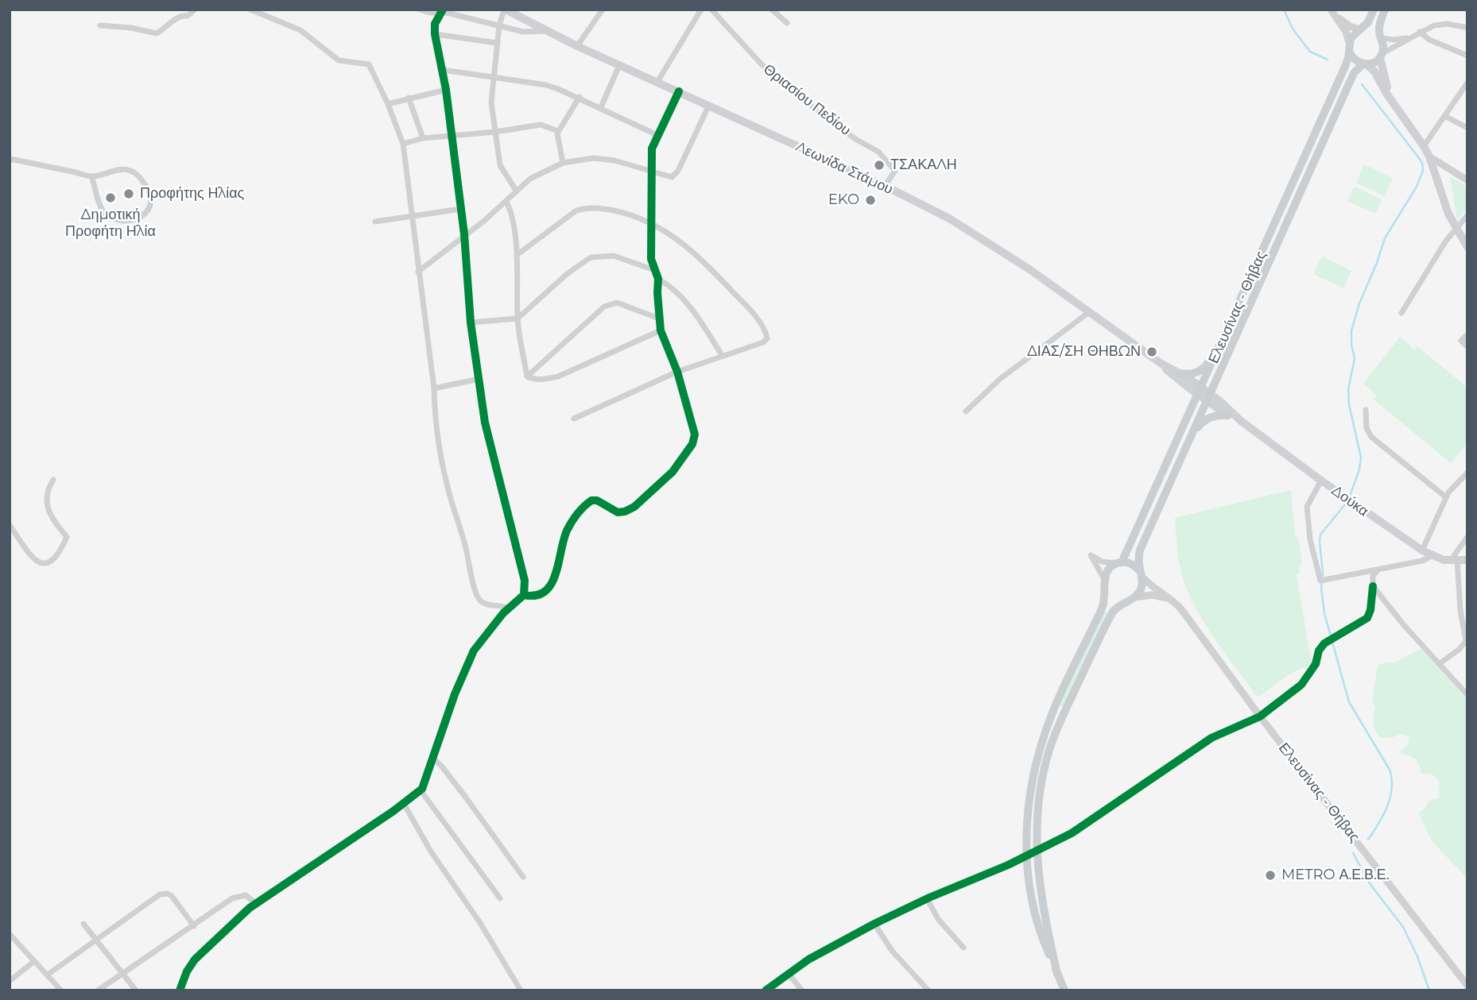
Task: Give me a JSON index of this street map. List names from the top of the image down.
{
  "streets": {
    "main road": ["Λεωνίδα Στάμου", "Ελευσίνας - Θήβας", "Δούκα"],
    "street": ["Θριασίου Πεδίου"]
  },
  "crossings": [
    ["Θριασίου Πεδίου", "Λεωνίδα Στάμου"],
    ["Λεωνίδα Στάμου", "Ελευσίνας - Θήβας"],
    ["Λεωνίδα Στάμου", "Δούκα"],
    ["Ελευσίνας - Θήβας", "Δούκα"]
  ],
  "places": [
    "ΤΣΑΚΑΛΗ",
    "Προφήτης Ηλίας",
    "Δημοτική Προφήτη Ηλία",
    "EKO",
    "ΔΙΑΣ/ΣΗ ΘΗΒΩΝ",
    "METRO Α.Ε.Β.Ε."
  ]
}
